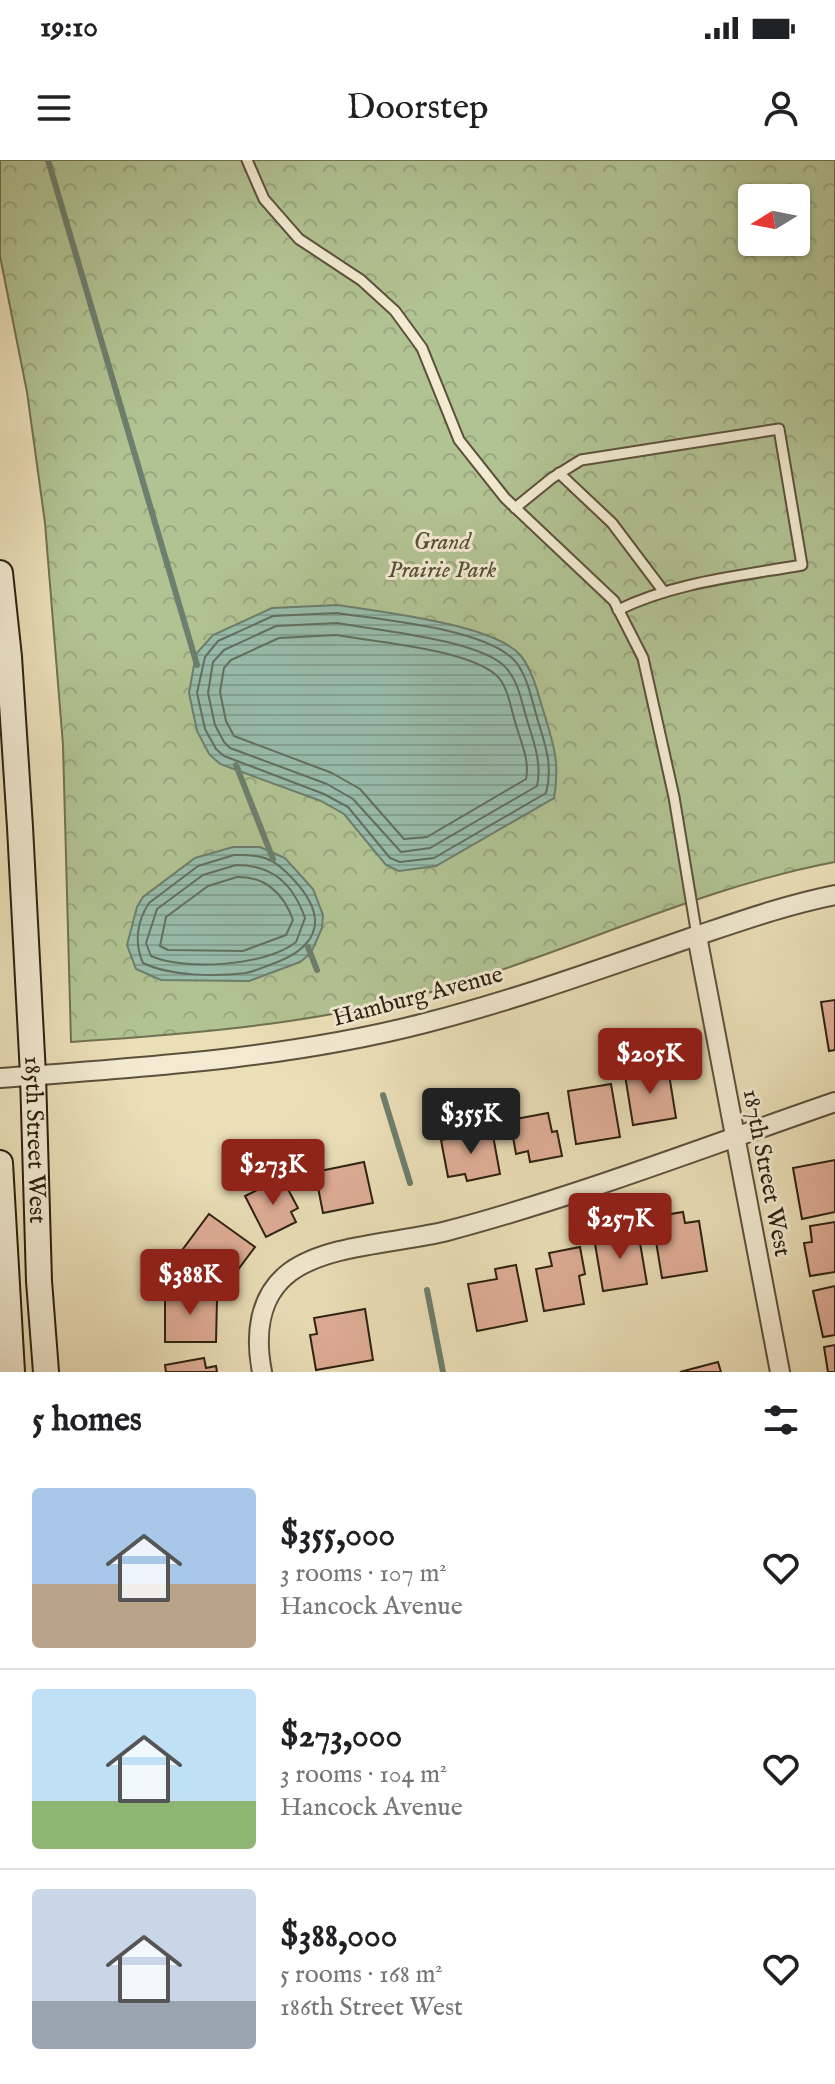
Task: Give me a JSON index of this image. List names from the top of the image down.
{
  "streets": {
    "street": ["Hamburg Avenue", "185th Street West", "187th Street West"]
  },
  "crossings": [
    ["Hamburg Avenue", "185th Street West"],
    ["Hamburg Avenue", "187th Street West"]
  ],
  "parks": ["Grand Prairie Park"],
  "north": "left",
  "page": {
    "status": "19:10",
    "header": "Doorstep",
    "price": [
      "$205K",
      "$355K",
      "$273K",
      "$257K",
      "$388K"
    ],
    "heading": "5 homes",
    "list": [
      {
        "name": "$355,000",
        "note": "3 rooms · 107 m² · Hancock Avenue"
      },
      {
        "name": "$273,000",
        "note": "3 rooms · 104 m² · Hancock Avenue"
      },
      {
        "name": "$388,000",
        "note": "5 rooms · 168 m² · 186th Street West"
      }
    ]
  }
}
